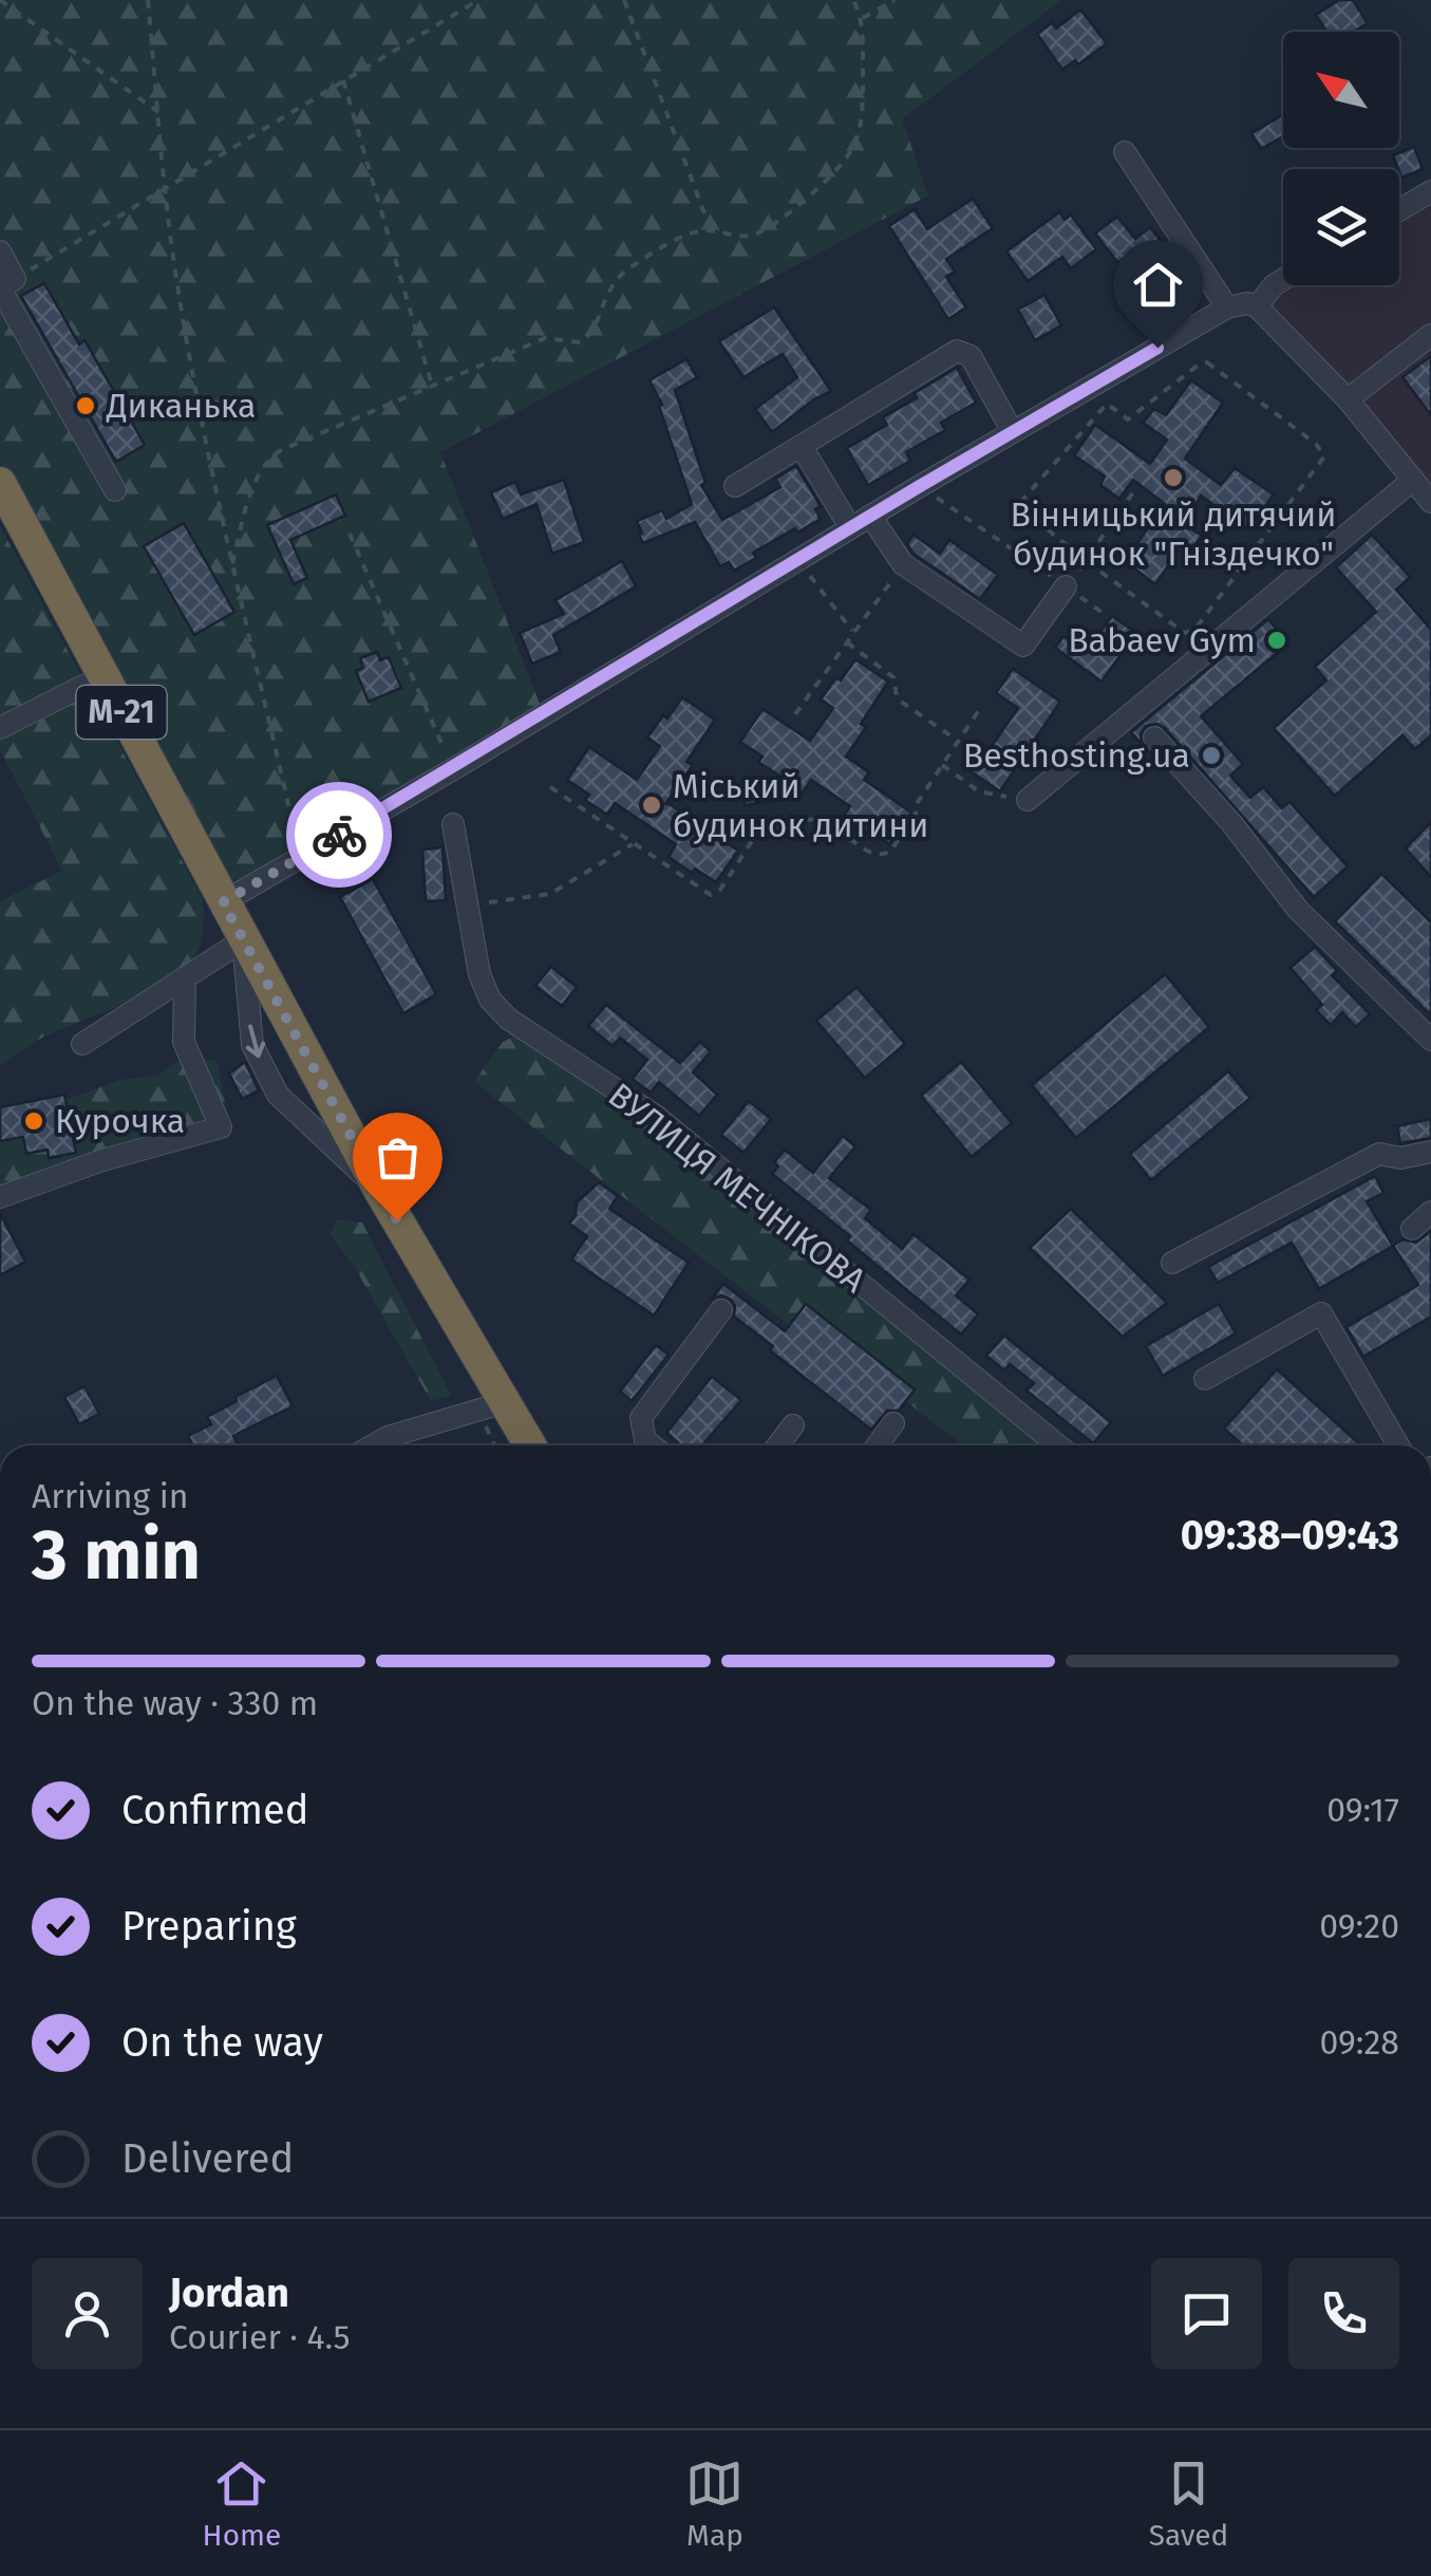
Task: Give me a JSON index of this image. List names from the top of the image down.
{
  "streets": {
    "highway": ["М-21"],
    "street": ["ВУЛИЦЯ МЕЧНІКОВА"]
  },
  "places": [
    "Диканька",
    "Вінницький дитячий будинок \"Гніздечко\"",
    "Babaev Gym",
    "Besthosting.ua",
    "Міський будинок дитини",
    "Курочка"
  ],
  "north": "top left",
  "page": {
    "heading": ["3 min", "Arriving in", "09:38–09:43"],
    "panel": ["Jordan", "Courier · 4.5"],
    "bar": "On the way · 330 m",
    "list": [
      ["Confirmed", "09:17"],
      ["Preparing", "09:20"],
      ["On the way", "09:28"],
      "Delivered"
    ],
    "tabs": ["Home", "Map", "Saved"]
  }
}
